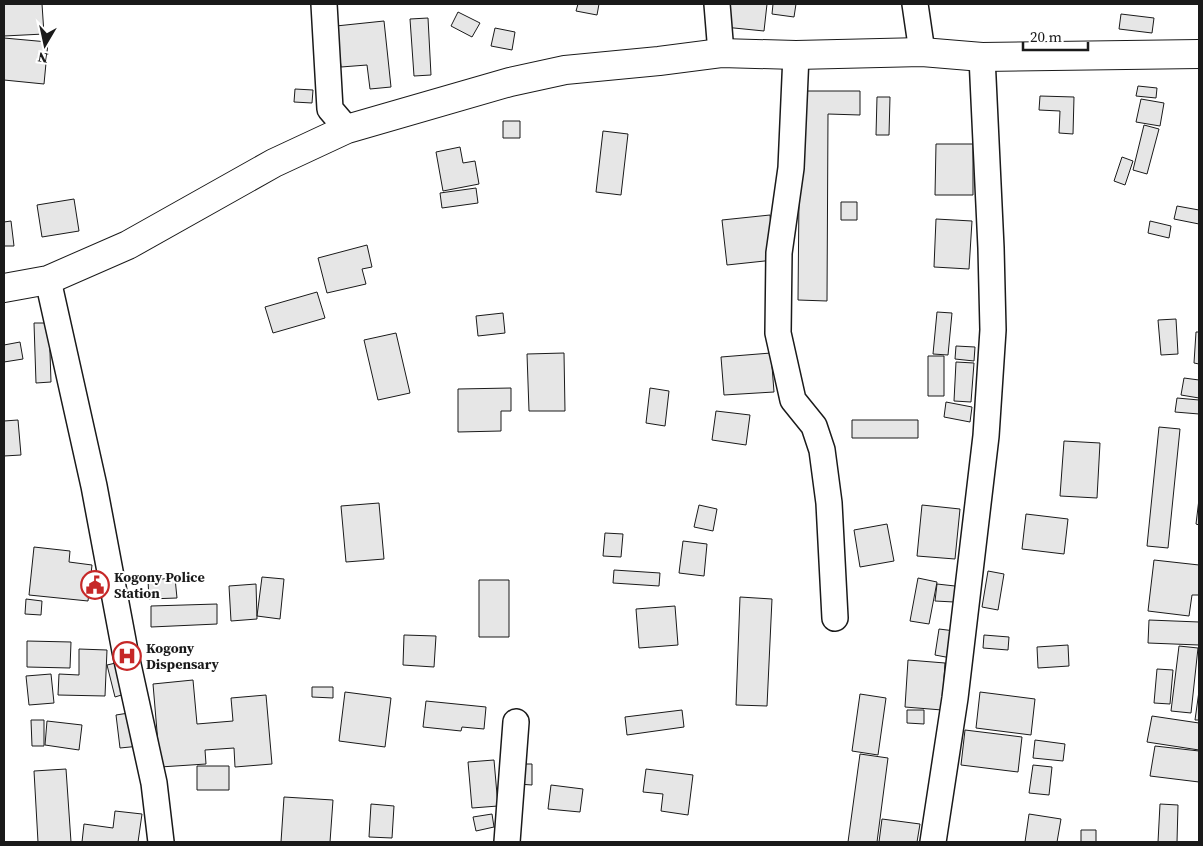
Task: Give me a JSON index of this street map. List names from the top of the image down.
{
  "places": {
    "public building": ["Kogony Police Station"],
    "hospital": ["Kogony Dispensary"]
  },
  "scale_bar": "20 m",
  "north": "bottom"
}
